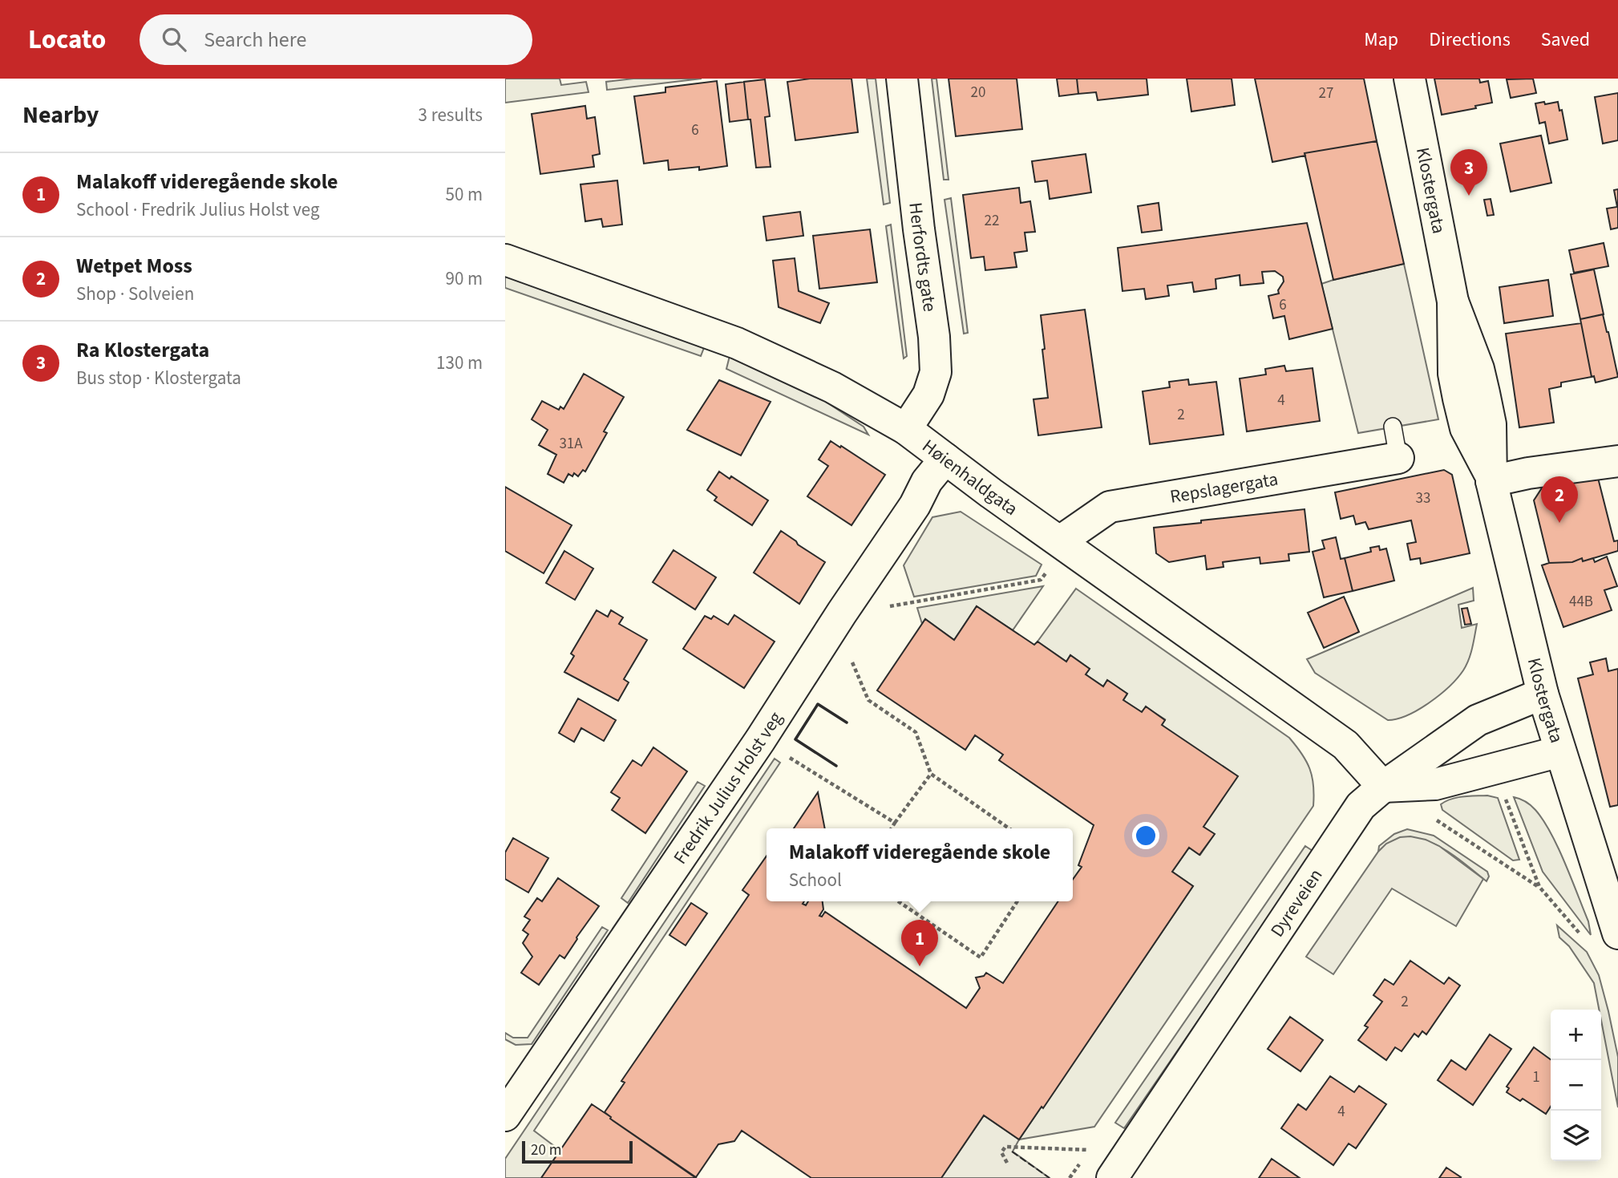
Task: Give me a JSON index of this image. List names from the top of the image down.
{
  "streets": {
    "street": [
      "Klostergata",
      "Herfordts gate",
      "Høienhaldgata",
      "Repslagergata",
      "Fredrik Julius Holst veg",
      "Dyreveien"
    ]
  },
  "crossings": [
    ["Klostergata", "Dyreveien"],
    ["Herfordts gate", "Høienhaldgata"],
    ["Høienhaldgata", "Repslagergata"],
    ["Høienhaldgata", "Fredrik Julius Holst veg"],
    ["Høienhaldgata", "Dyreveien"]
  ],
  "house_numbers": [
    "20",
    "27",
    "6",
    "22",
    "6",
    "4",
    "2",
    "31A",
    "33",
    "44B",
    "2",
    "1",
    "4"
  ],
  "scale_bar": "20 m",
  "page": {
    "header": "Locato",
    "search": "Search here",
    "nav": ["Map", "Directions", "Saved"],
    "heading": ["Nearby", "3 results"],
    "pins": ["3", "2", "1"],
    "list": [
      {
        "mark": "1",
        "name": "Malakoff videregående skole",
        "note": "School · Fredrik Julius Holst veg",
        "value": "50 m"
      },
      {
        "mark": "2",
        "name": "Wetpet Moss",
        "note": "Shop · Solveien",
        "value": "90 m"
      },
      {
        "mark": "3",
        "name": "Ra Klostergata",
        "note": "Bus stop · Klostergata",
        "value": "130 m"
      }
    ],
    "popup": ["Malakoff videregående skole", "School"],
    "map_buttons": ["+", "−"],
    "scale": "20 m"
  }
}
